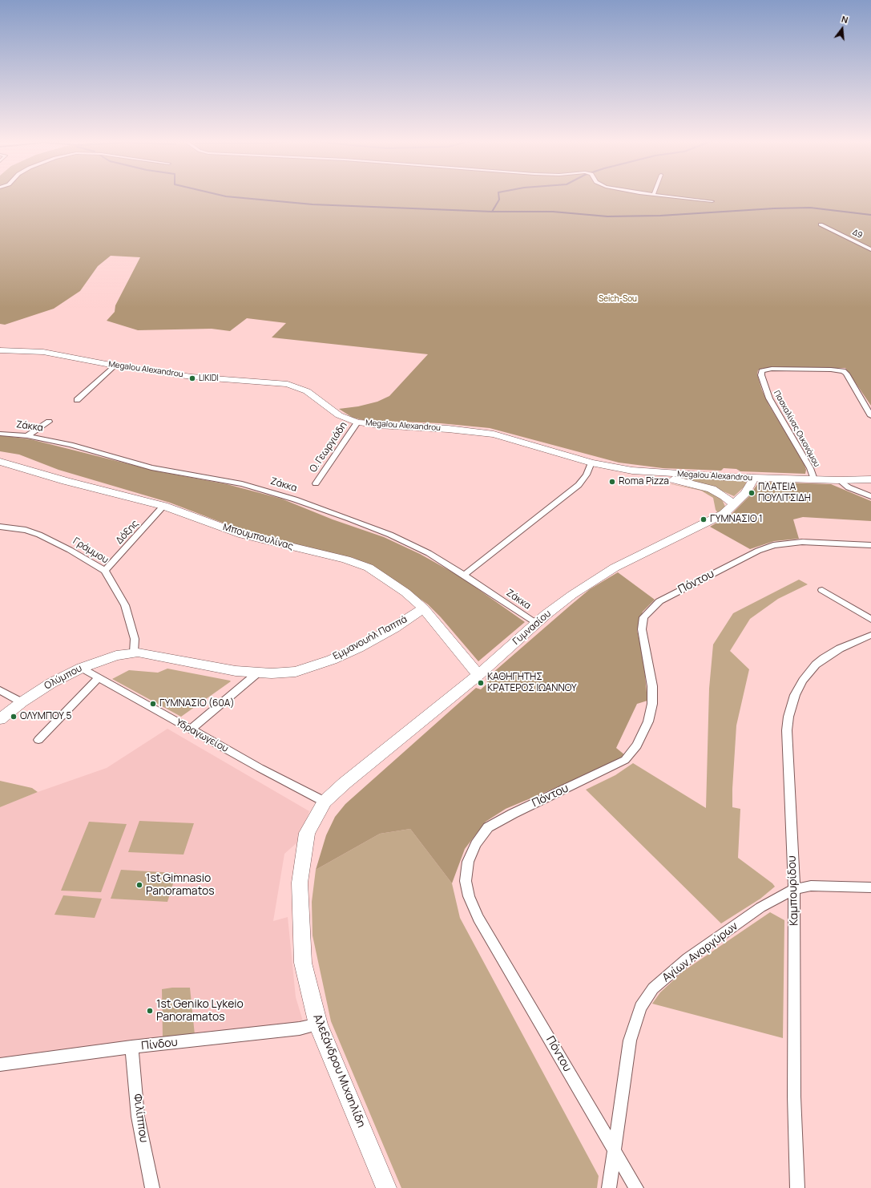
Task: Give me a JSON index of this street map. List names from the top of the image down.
{
  "streets": {
    "street": [
      "Δ9",
      "Megalou Alexandrou",
      "Ζάκκα",
      "Πασχαλίνας Οικονόμου",
      "Ο. Γεωργιάδη",
      "Δόξης",
      "Μπουμπουλίνας",
      "Γράμμου",
      "Πόντου",
      "Γυμνασίου",
      "Εμμανουήλ Παππά",
      "Ολύμπου",
      "Υδραγωγείου",
      "Καμπουρίδου",
      "Αγίων Αναργύρων",
      "Πίνδου",
      "Aλεξάνδρου Mιχαηλίδη",
      "Φιλίππου"
    ]
  },
  "crossings": [
    ["Megalou Alexandrou", "Πασχαλίνας Οικονόμου"],
    ["Megalou Alexandrou", "Ο. Γεωργιάδη"],
    ["Megalou Alexandrou", "Γυμνασίου"],
    ["Ζάκκα", "Γυμνασίου"],
    ["Δόξης", "Μπουμπουλίνας"],
    ["Δόξης", "Γράμμου"],
    ["Μπουμπουλίνας", "Γυμνασίου"],
    ["Μπουμπουλίνας", "Εμμανουήλ Παππά"],
    ["Γράμμου", "Εμμανουήλ Παππά"],
    ["Γράμμου", "Ολύμπου"],
    ["Πόντου", "Αγίων Αναργύρων"],
    ["Γυμνασίου", "Υδραγωγείου"],
    ["Γυμνασίου", "Aλεξάνδρου Mιχαηλίδη"],
    ["Εμμανουήλ Παππά", "Ολύμπου"],
    ["Ολύμπου", "Υδραγωγείου"],
    ["Υδραγωγείου", "Aλεξάνδρου Mιχαηλίδη"],
    ["Καμπουρίδου", "Αγίων Αναργύρων"],
    ["Πίνδου", "Aλεξάνδρου Mιχαηλίδη"],
    ["Πίνδου", "Φιλίππου"]
  ],
  "parks": ["Seich-Sou"],
  "places": [
    "LIKIDI",
    "Roma Pizza",
    "ΠΛΑΤΕΙΑ ΠΟΥΛΙΤΣΙΔΗ",
    "ΓΥΜΝΑΣΙΟ 1",
    "ΚΑΘΗΓΗΤΗΣ ΚΡΑΤΕΡΟΣ ΙΩΑΝΝΟΥ",
    "ΓΥΜΝΑΣΙΟ (60Α)",
    "ΟΛΥΜΠΟΥ 5",
    "1st Gimnasio Panoramatos",
    "1st Geniko Lykeio Panoramatos"
  ],
  "north": "top"
}
